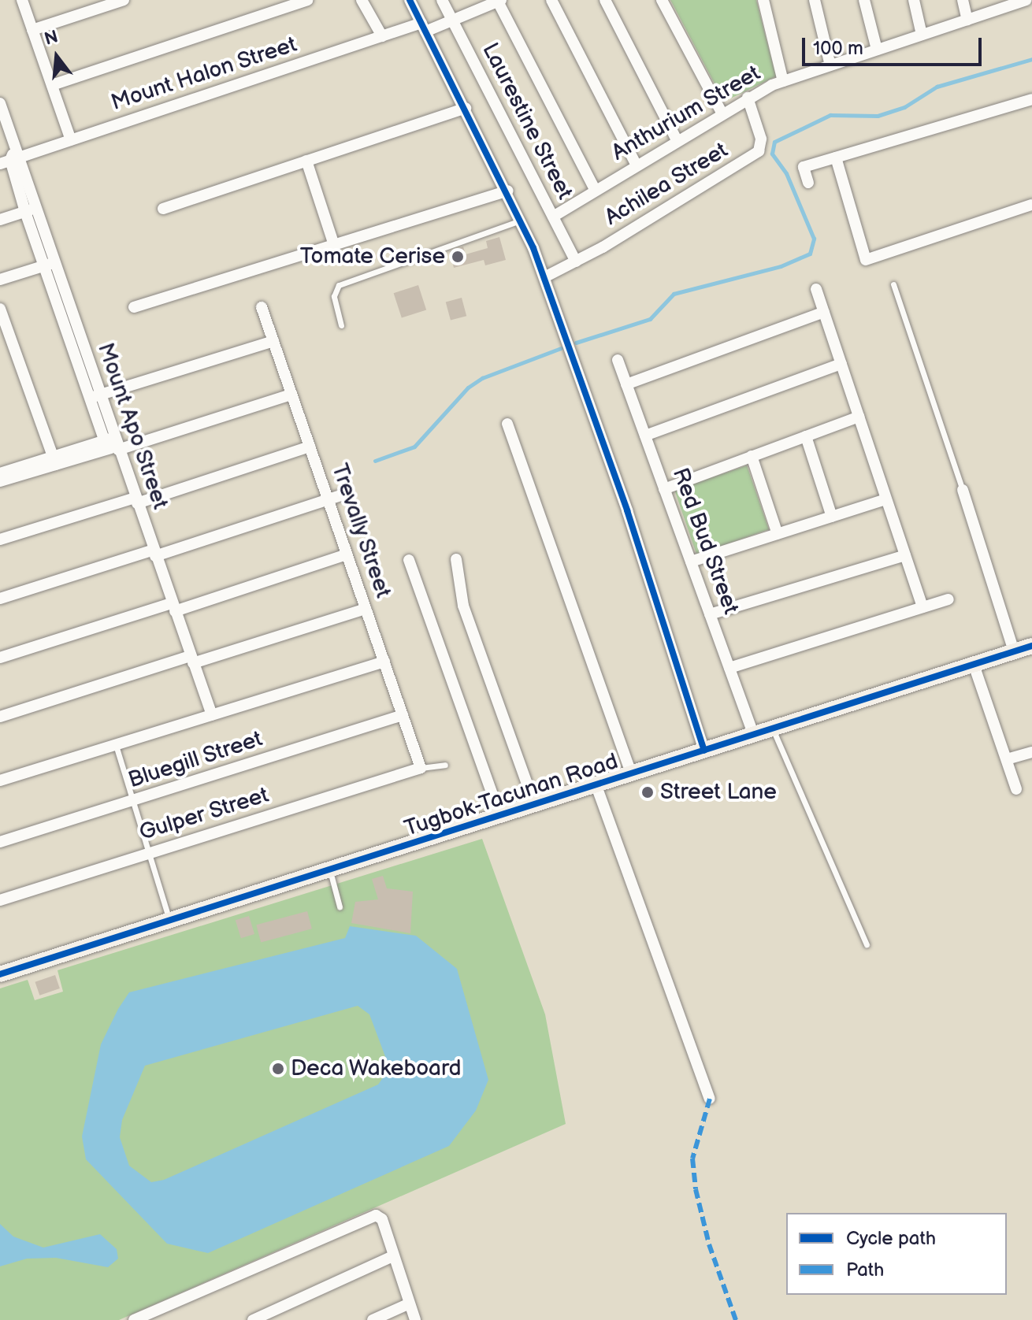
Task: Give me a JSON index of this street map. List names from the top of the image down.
{
  "streets": {
    "street": [
      "Mount Halon Street",
      "Anthurium Street",
      "Laurestine Street",
      "Achilea Street",
      "Mount Apo Street",
      "Trevally Street",
      "Red Bud Street",
      "Bluegill Street",
      "Tugbok-Tacunan Road",
      "Gulper Street"
    ]
  },
  "crossings": [
    ["Mount Halon Street", "Laurestine Street"],
    ["Mount Halon Street", "Mount Apo Street"],
    ["Anthurium Street", "Laurestine Street"],
    ["Anthurium Street", "Achilea Street"],
    ["Laurestine Street", "Achilea Street"],
    ["Trevally Street", "Bluegill Street"],
    ["Trevally Street", "Gulper Street"],
    ["Red Bud Street", "Tugbok-Tacunan Road"]
  ],
  "places": ["Tomate Cerise", "Street Lane", "Deca Wakeboard"],
  "legend": ["Cycle path", "Path"],
  "scale_bar": "100 m",
  "north": "top"
}
